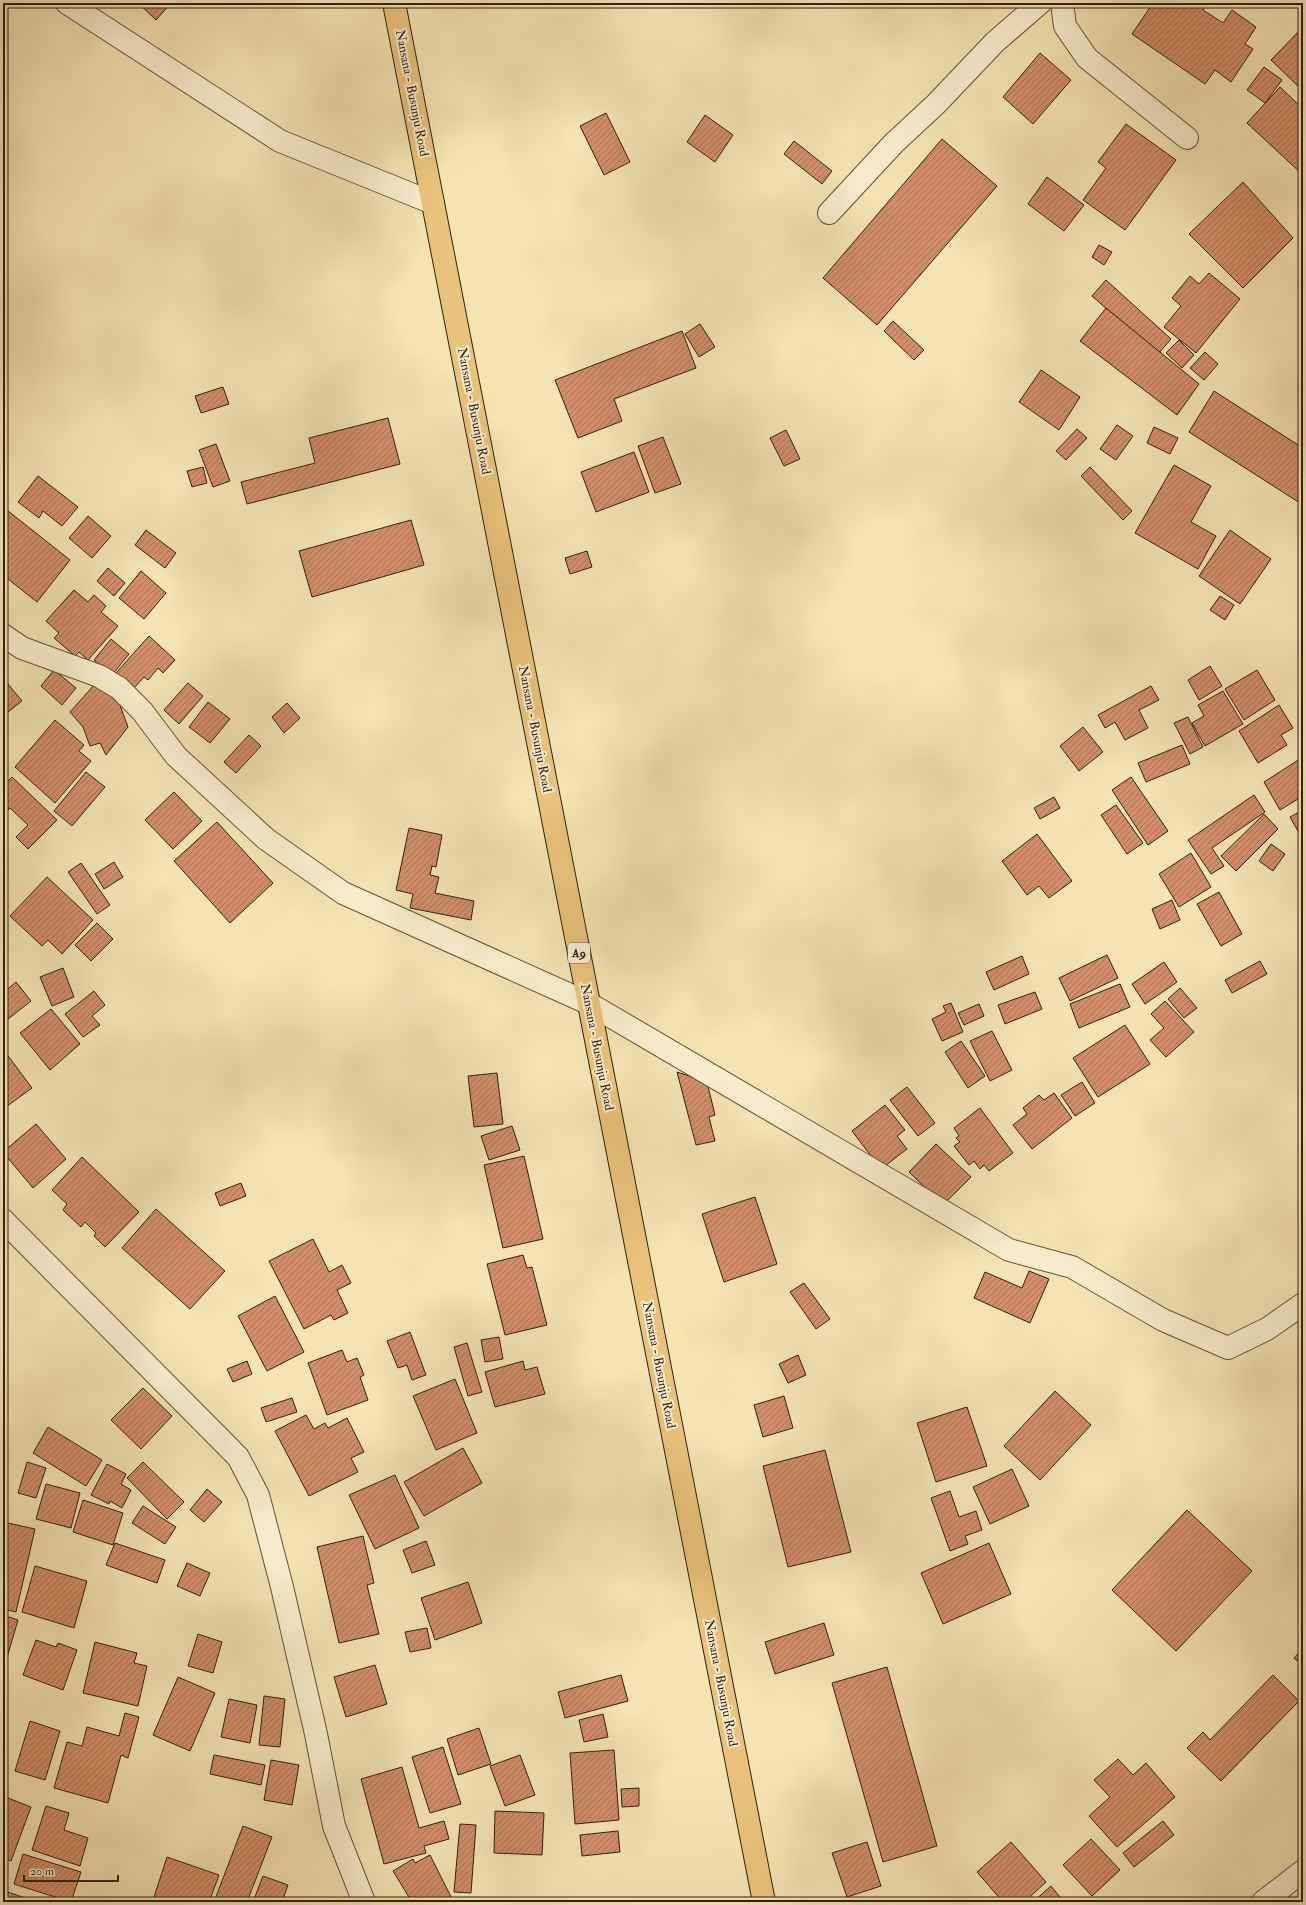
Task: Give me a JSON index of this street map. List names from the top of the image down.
{
  "streets": {
    "main road": ["Nansana - Busunju Road", "A9"]
  },
  "scale_bar": "20 m"
}
